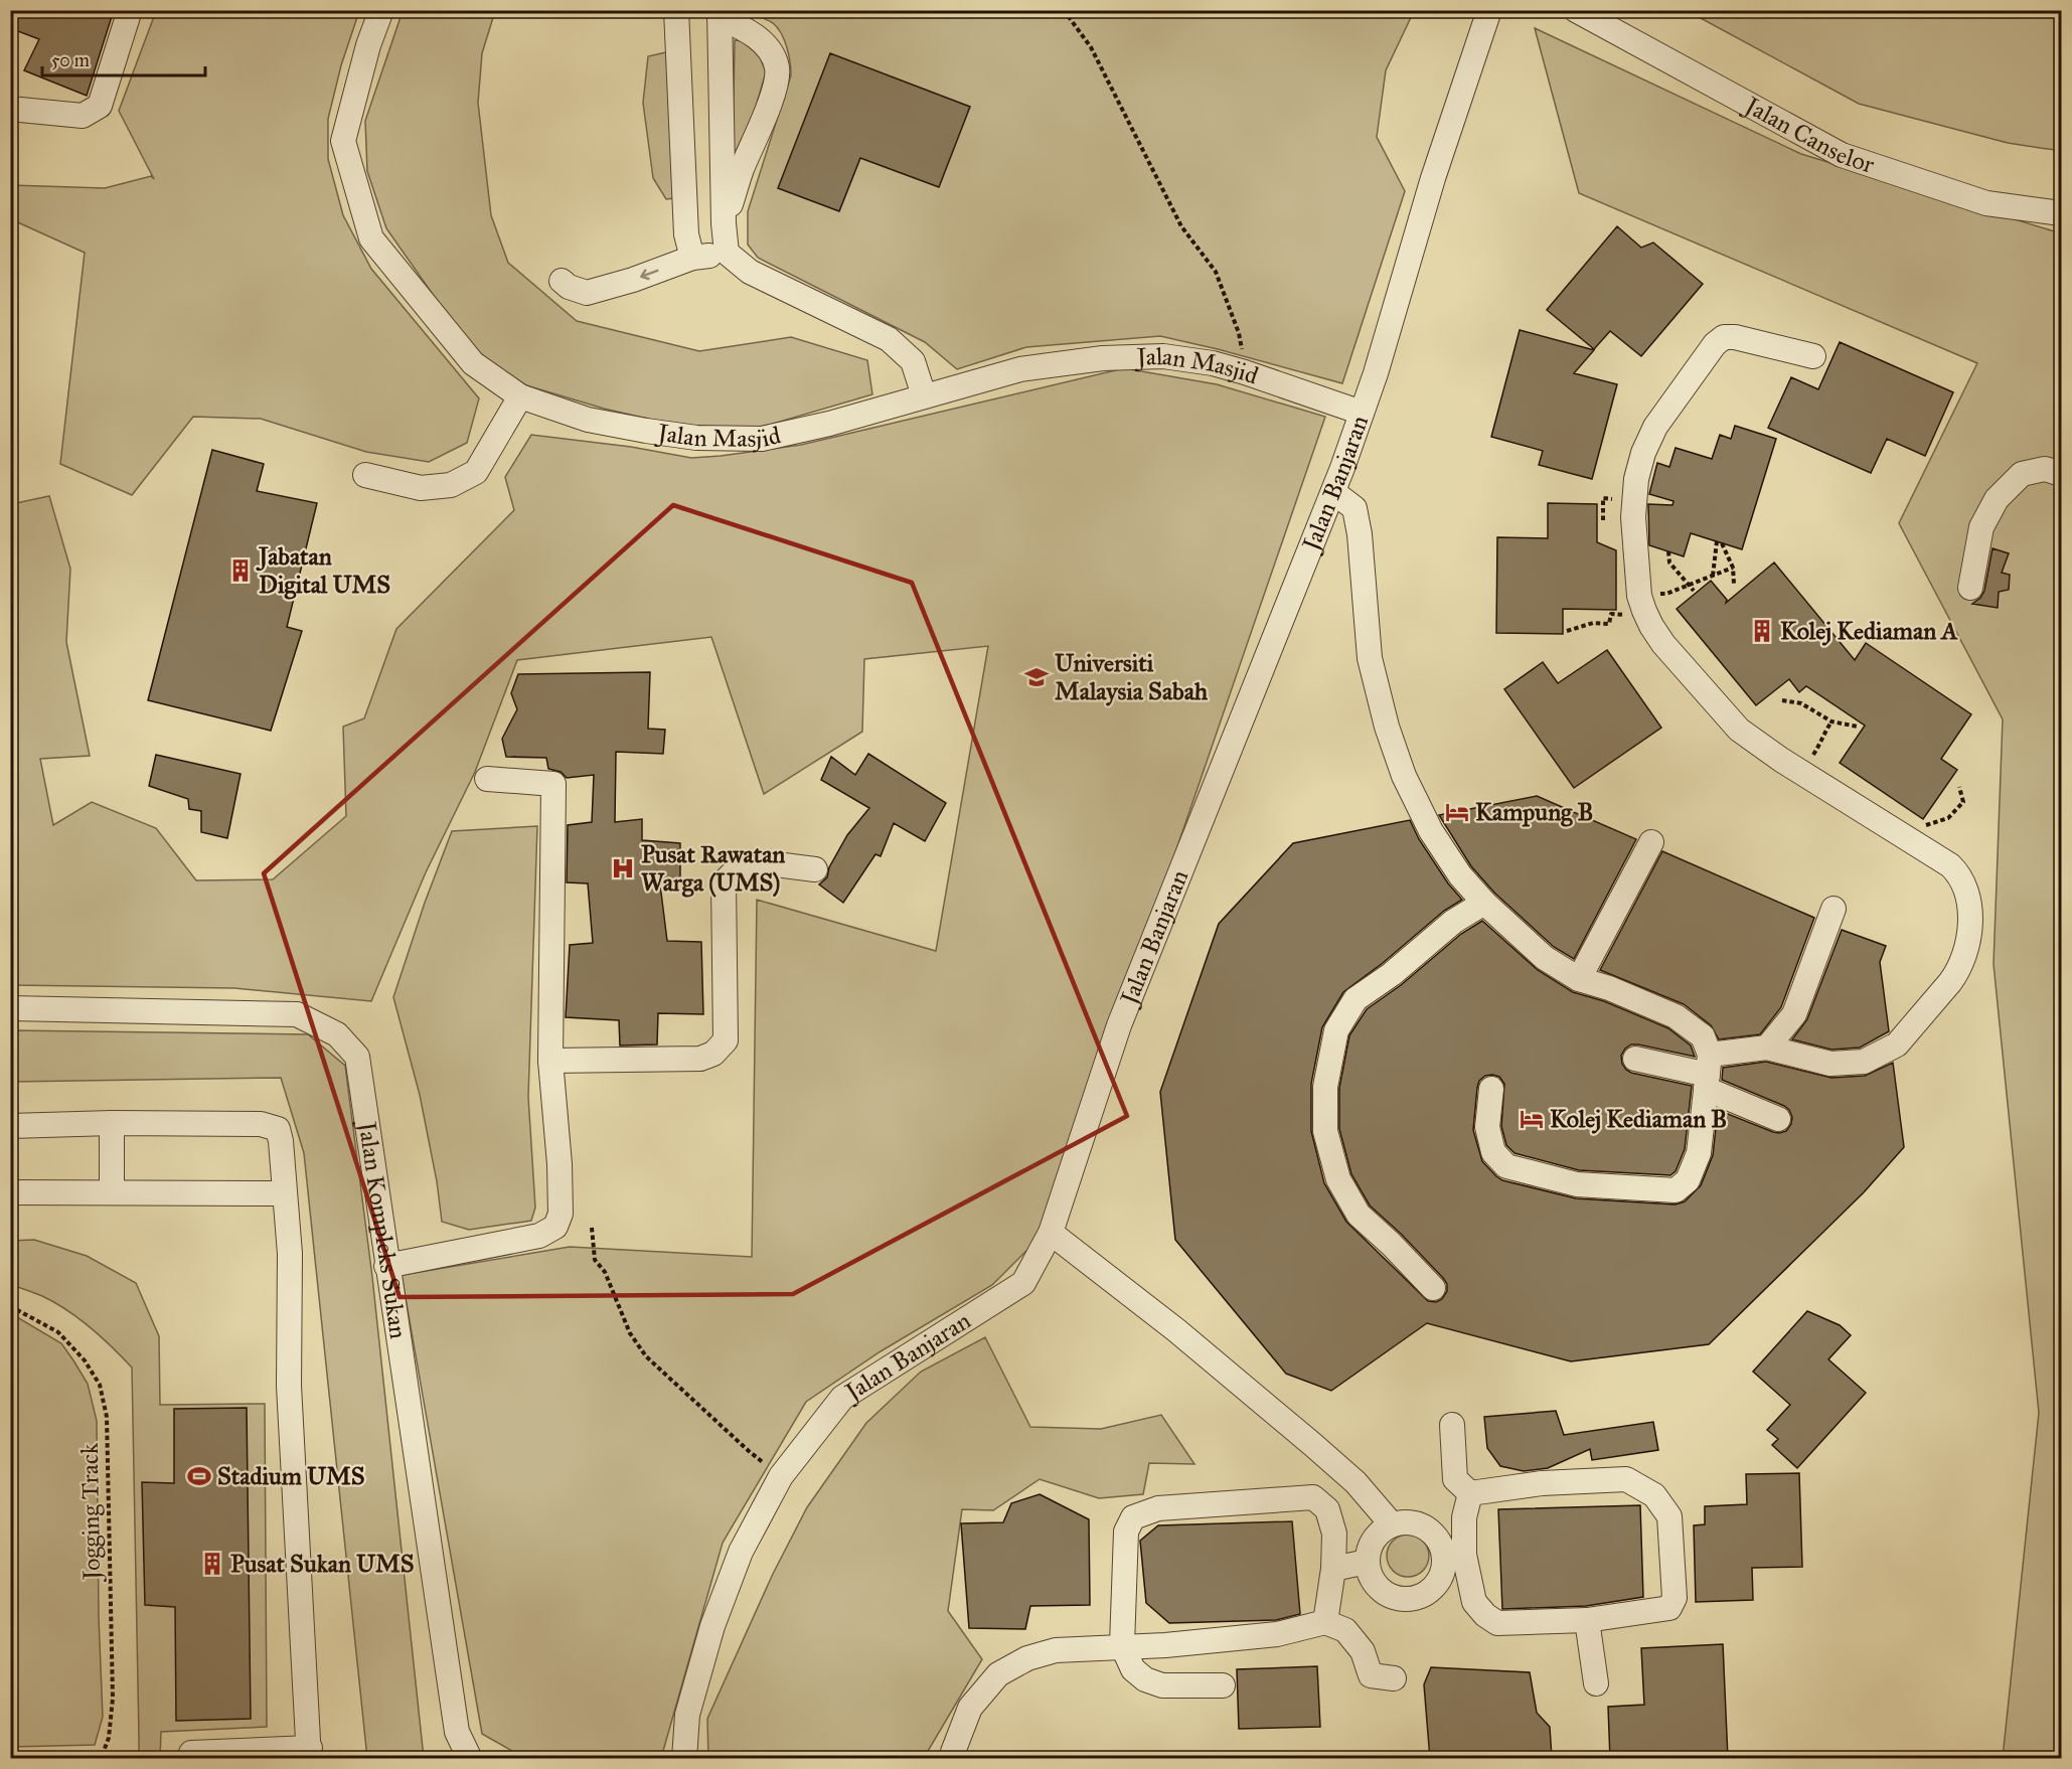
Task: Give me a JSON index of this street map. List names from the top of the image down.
{
  "streets": {
    "street": [
      "Jalan Canselor",
      "Jalan Masjid",
      "Jalan Banjaran",
      "Jalan Kompleks Sukan"
    ],
    "path": ["Jogging Track"]
  },
  "crossings": [
    ["Jalan Masjid", "Jalan Banjaran"]
  ],
  "places": {
    "building": ["Jabatan Digital UMS", "Kolej Kediaman A", "Pusat Sukan UMS"],
    "school or university": ["Universiti Malaysia Sabah"],
    "hotel": ["Kampung B", "Kolej Kediaman B"],
    "hospital": ["Pusat Rawatan Warga (UMS)"],
    "sports": ["Stadium UMS"]
  },
  "scale_bar": "50 m"
}
